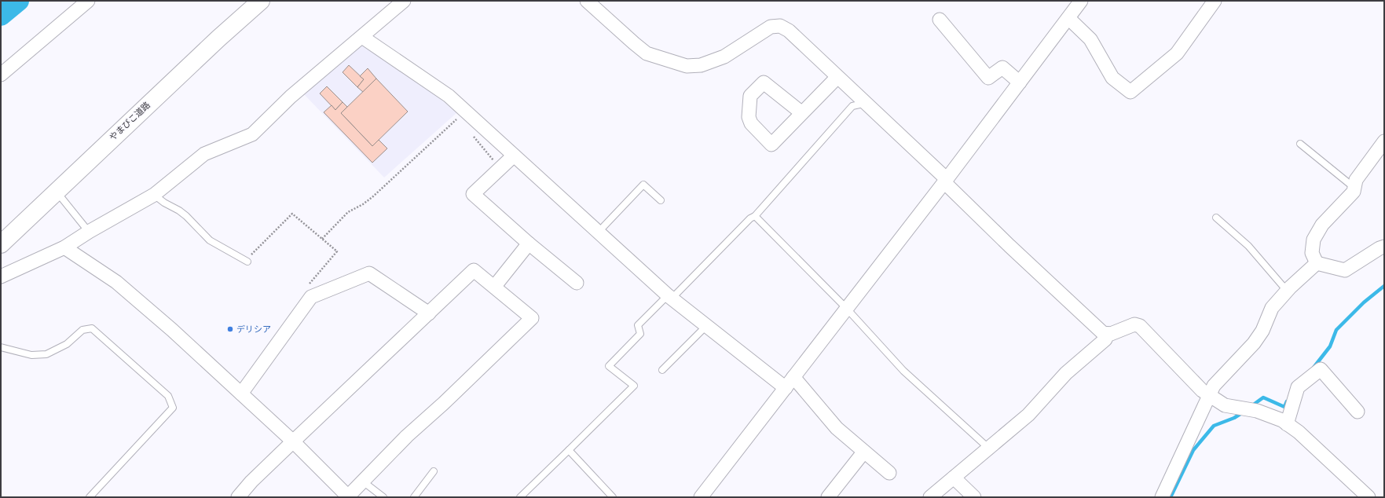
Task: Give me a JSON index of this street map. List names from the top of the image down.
{
  "streets": {
    "street": ["やまびこ道路"]
  },
  "places": ["デリシア"]
}
